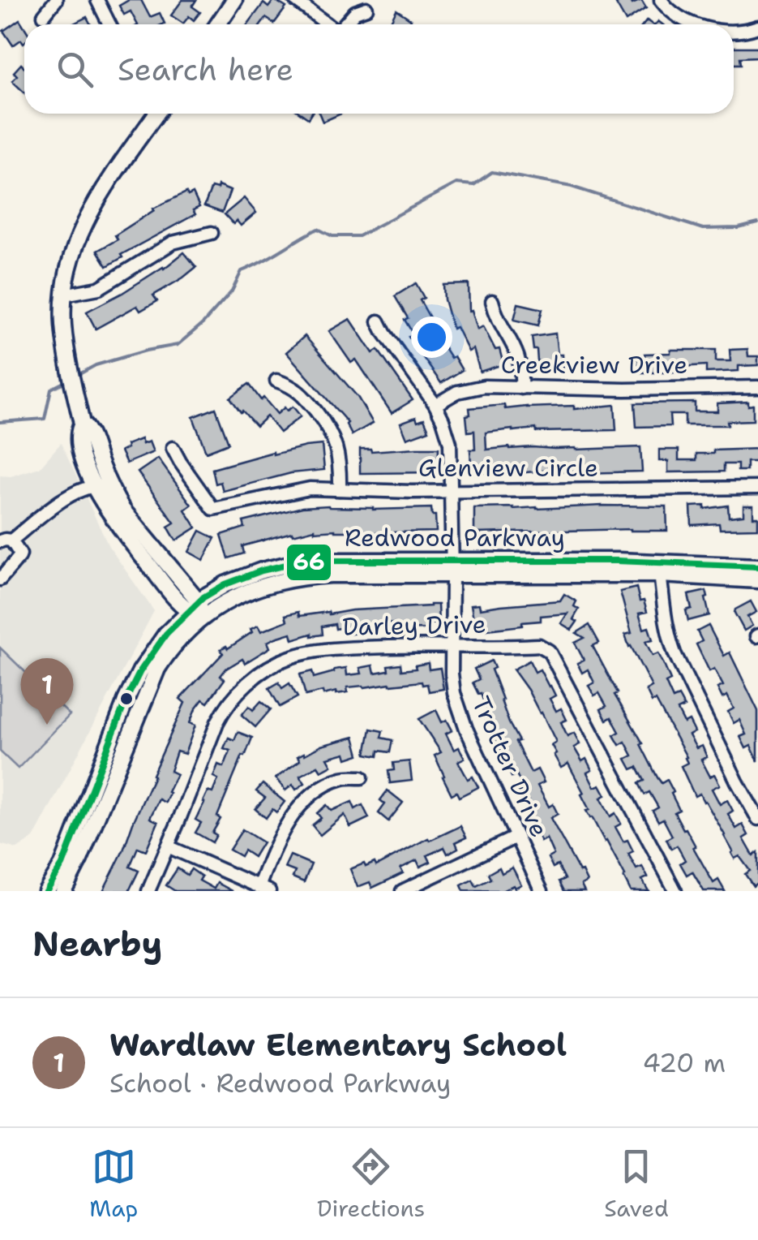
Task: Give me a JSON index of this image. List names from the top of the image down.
{
  "streets": {
    "main road": ["Redwood Parkway"],
    "street": [
      "Creekview Drive",
      "Glenview Circle",
      "Darley Drive",
      "Trotter Drive"
    ]
  },
  "crossings": [
    ["Creekview Drive", "Trotter Drive"],
    ["Glenview Circle", "Trotter Drive"],
    ["Redwood Parkway", "Trotter Drive"],
    ["Darley Drive", "Trotter Drive"]
  ],
  "lines": ["transit line 66"],
  "page": {
    "search": "Search here",
    "pins": "1",
    "heading": "Nearby",
    "list": [
      {
        "mark": "1",
        "name": "Wardlaw Elementary School",
        "note": "School · Redwood Parkway",
        "value": "420 m"
      }
    ],
    "nav": ["Map", "Directions", "Saved"]
  }
}
